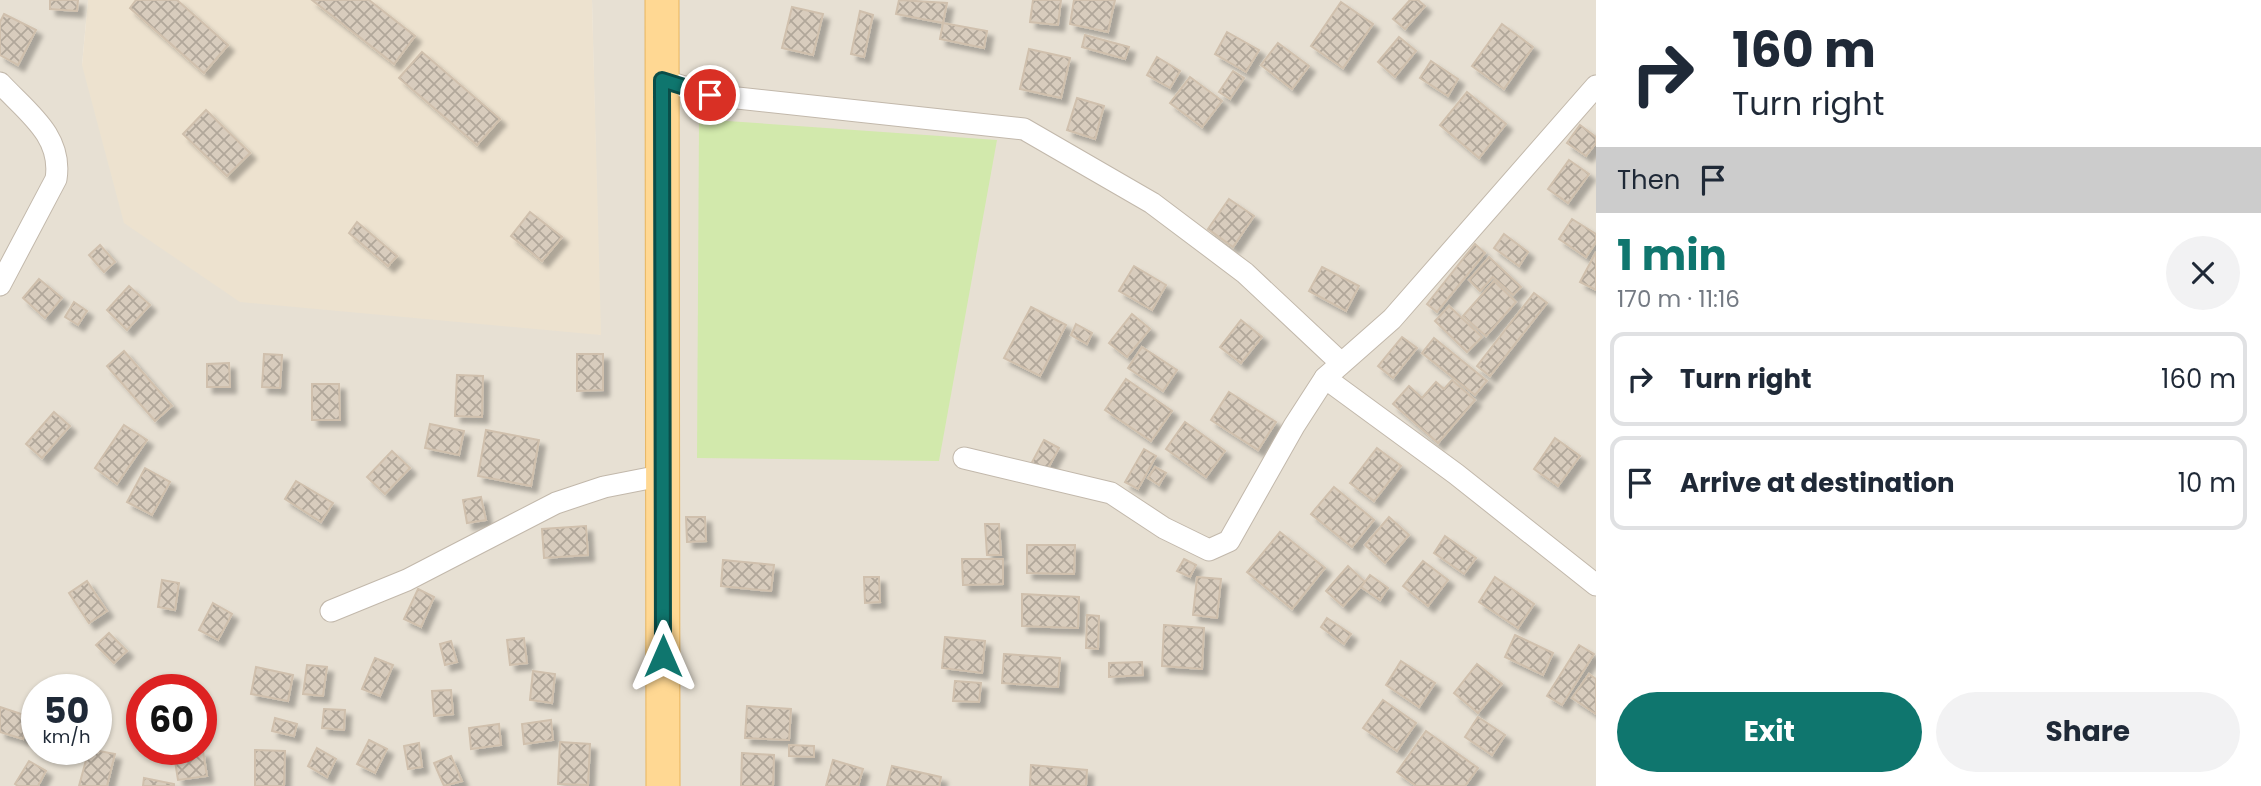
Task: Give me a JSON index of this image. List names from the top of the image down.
{
  "page": {
    "turn": ["160 m", "Turn right"],
    "then": "Then",
    "heading": ["1 min", "170 m · 11:16"],
    "list": [
      {
        "name": "Turn right",
        "value": "160 m"
      },
      {
        "name": "Arrive at destination",
        "value": "10 m"
      }
    ],
    "speed": "50 km/h",
    "limit": "60",
    "buttons": ["Exit", "Share"]
  }
}
